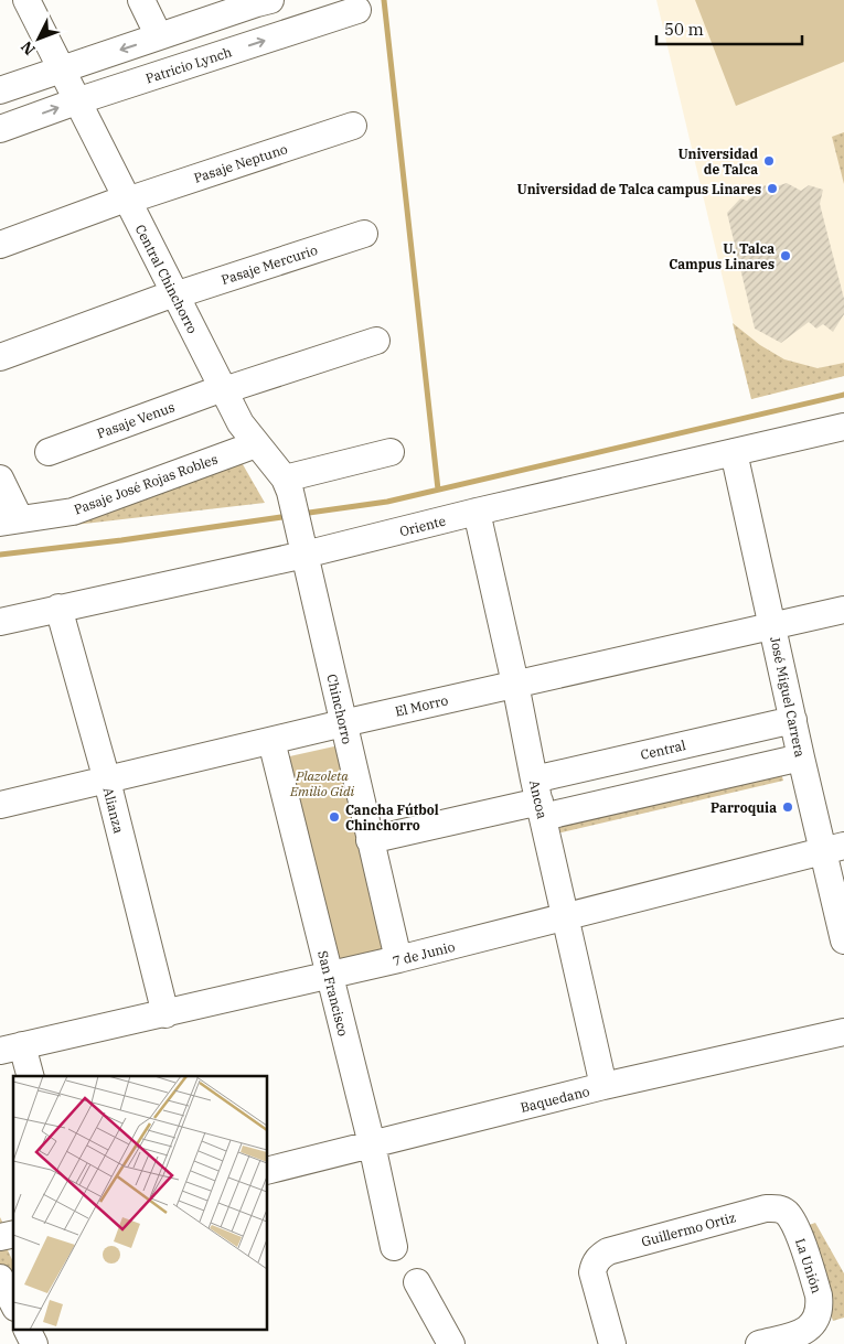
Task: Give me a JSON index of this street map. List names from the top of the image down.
{
  "streets": {
    "street": [
      "Patricio Lynch",
      "Pasaje Neptuno",
      "Pasaje Mercurio",
      "Central Chinchorro",
      "Pasaje Venus",
      "Pasaje José Rojas Robles",
      "Oriente",
      "José Miguel Carrera",
      "El Morro",
      "Chinchorro",
      "Central",
      "Ancoa",
      "Alianza",
      "7 de Junio",
      "San Francisco",
      "Baquedano",
      "Guillermo Ortiz",
      "La Unión"
    ]
  },
  "crossings": [
    ["Patricio Lynch", "Central Chinchorro"],
    ["Pasaje Neptuno", "Central Chinchorro"],
    ["Pasaje Mercurio", "Central Chinchorro"],
    ["Central Chinchorro", "Pasaje Venus"],
    ["Central Chinchorro", "Pasaje José Rojas Robles"],
    ["Central Chinchorro", "Oriente"],
    ["Central Chinchorro", "Chinchorro"],
    ["Oriente", "José Miguel Carrera"],
    ["Oriente", "Chinchorro"],
    ["Oriente", "Ancoa"],
    ["Oriente", "Alianza"],
    ["José Miguel Carrera", "El Morro"],
    ["José Miguel Carrera", "Central"],
    ["José Miguel Carrera", "7 de Junio"],
    ["El Morro", "Chinchorro"],
    ["El Morro", "Ancoa"],
    ["El Morro", "Alianza"],
    ["El Morro", "San Francisco"],
    ["Chinchorro", "Central"],
    ["Chinchorro", "7 de Junio"],
    ["Central", "Ancoa"],
    ["Ancoa", "7 de Junio"],
    ["Ancoa", "Baquedano"],
    ["Alianza", "7 de Junio"],
    ["7 de Junio", "San Francisco"],
    ["San Francisco", "Baquedano"],
    ["Guillermo Ortiz", "La Unión"]
  ],
  "parks": ["Plazoleta Emilio Gidi"],
  "places": [
    "Universidad de Talca",
    "Universidad de Talca campus Linares",
    "U. Talca Campus Linares",
    "Parroquia",
    "Cancha Fútbol Chinchorro"
  ],
  "scale_bar": "50 m",
  "north": "bottom left"
}
